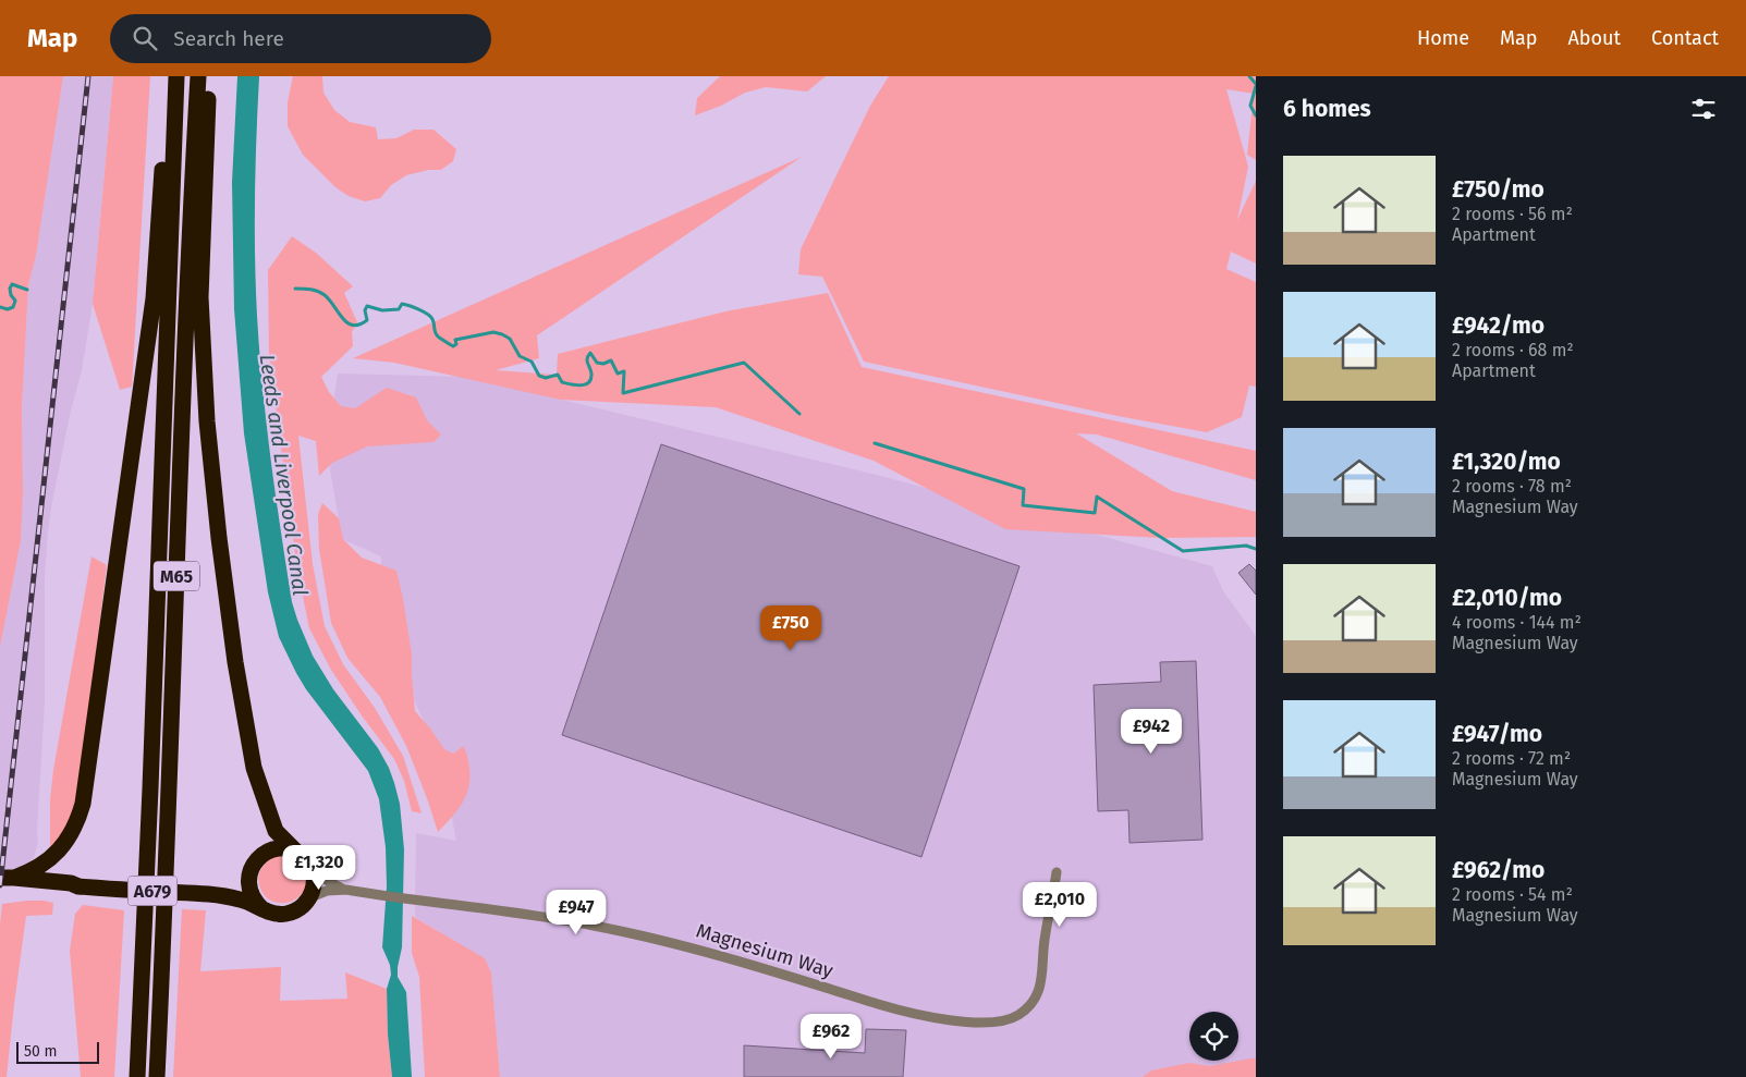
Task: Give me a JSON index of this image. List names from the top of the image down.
{
  "streets": {
    "highway": ["M65", "A679"],
    "street": ["Magnesium Way"]
  },
  "crossings": [
    ["A679", "Magnesium Way"]
  ],
  "water": ["Leeds and Liverpool Canal"],
  "scale_bar": "50 m",
  "page": {
    "header": "Map",
    "search": "Search here",
    "nav": [
      "Home",
      "Map",
      "About",
      "Contact"
    ],
    "heading": "6 homes",
    "list": [
      {
        "name": "£750/mo",
        "note": "2 rooms · 56 m² · Apartment"
      },
      {
        "name": "£942/mo",
        "note": "2 rooms · 68 m² · Apartment"
      },
      {
        "name": "£1,320/mo",
        "note": "2 rooms · 78 m² · Magnesium Way"
      },
      {
        "name": "£2,010/mo",
        "note": "4 rooms · 144 m² · Magnesium Way"
      },
      {
        "name": "£947/mo",
        "note": "2 rooms · 72 m² · Magnesium Way"
      },
      {
        "name": "£962/mo",
        "note": "2 rooms · 54 m² · Magnesium Way"
      }
    ],
    "price": [
      "£750",
      "£942",
      "£1,320",
      "£2,010",
      "£947",
      "£962"
    ],
    "scale": "50 m"
  }
}
